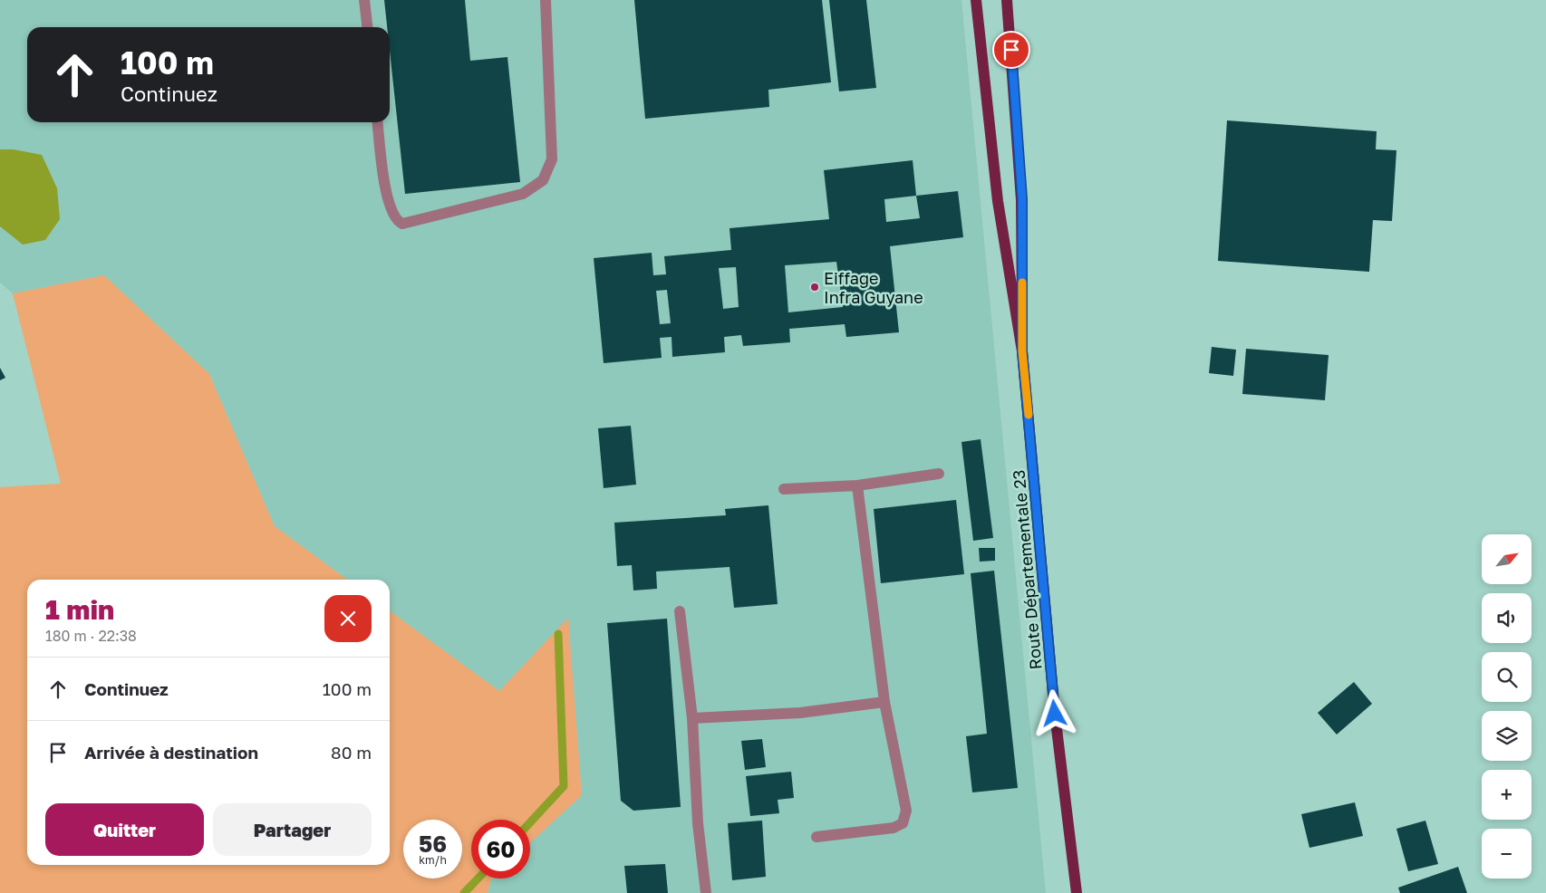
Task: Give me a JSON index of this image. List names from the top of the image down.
{
  "streets": {
    "main road": ["Route Départementale 23"]
  },
  "places": ["Eiffage Infra Guyane"],
  "north": "top right",
  "page": {
    "turn": ["100 m", "Continuez"],
    "map_buttons": ["+", "−"],
    "heading": ["1 min", "180 m · 22:38"],
    "list": [
      {
        "name": "Continuez",
        "value": "100 m"
      },
      {
        "name": "Arrivée à destination",
        "value": "80 m"
      }
    ],
    "buttons": ["Quitter", "Partager"],
    "speed": "56 km/h",
    "limit": "60"
  }
}
